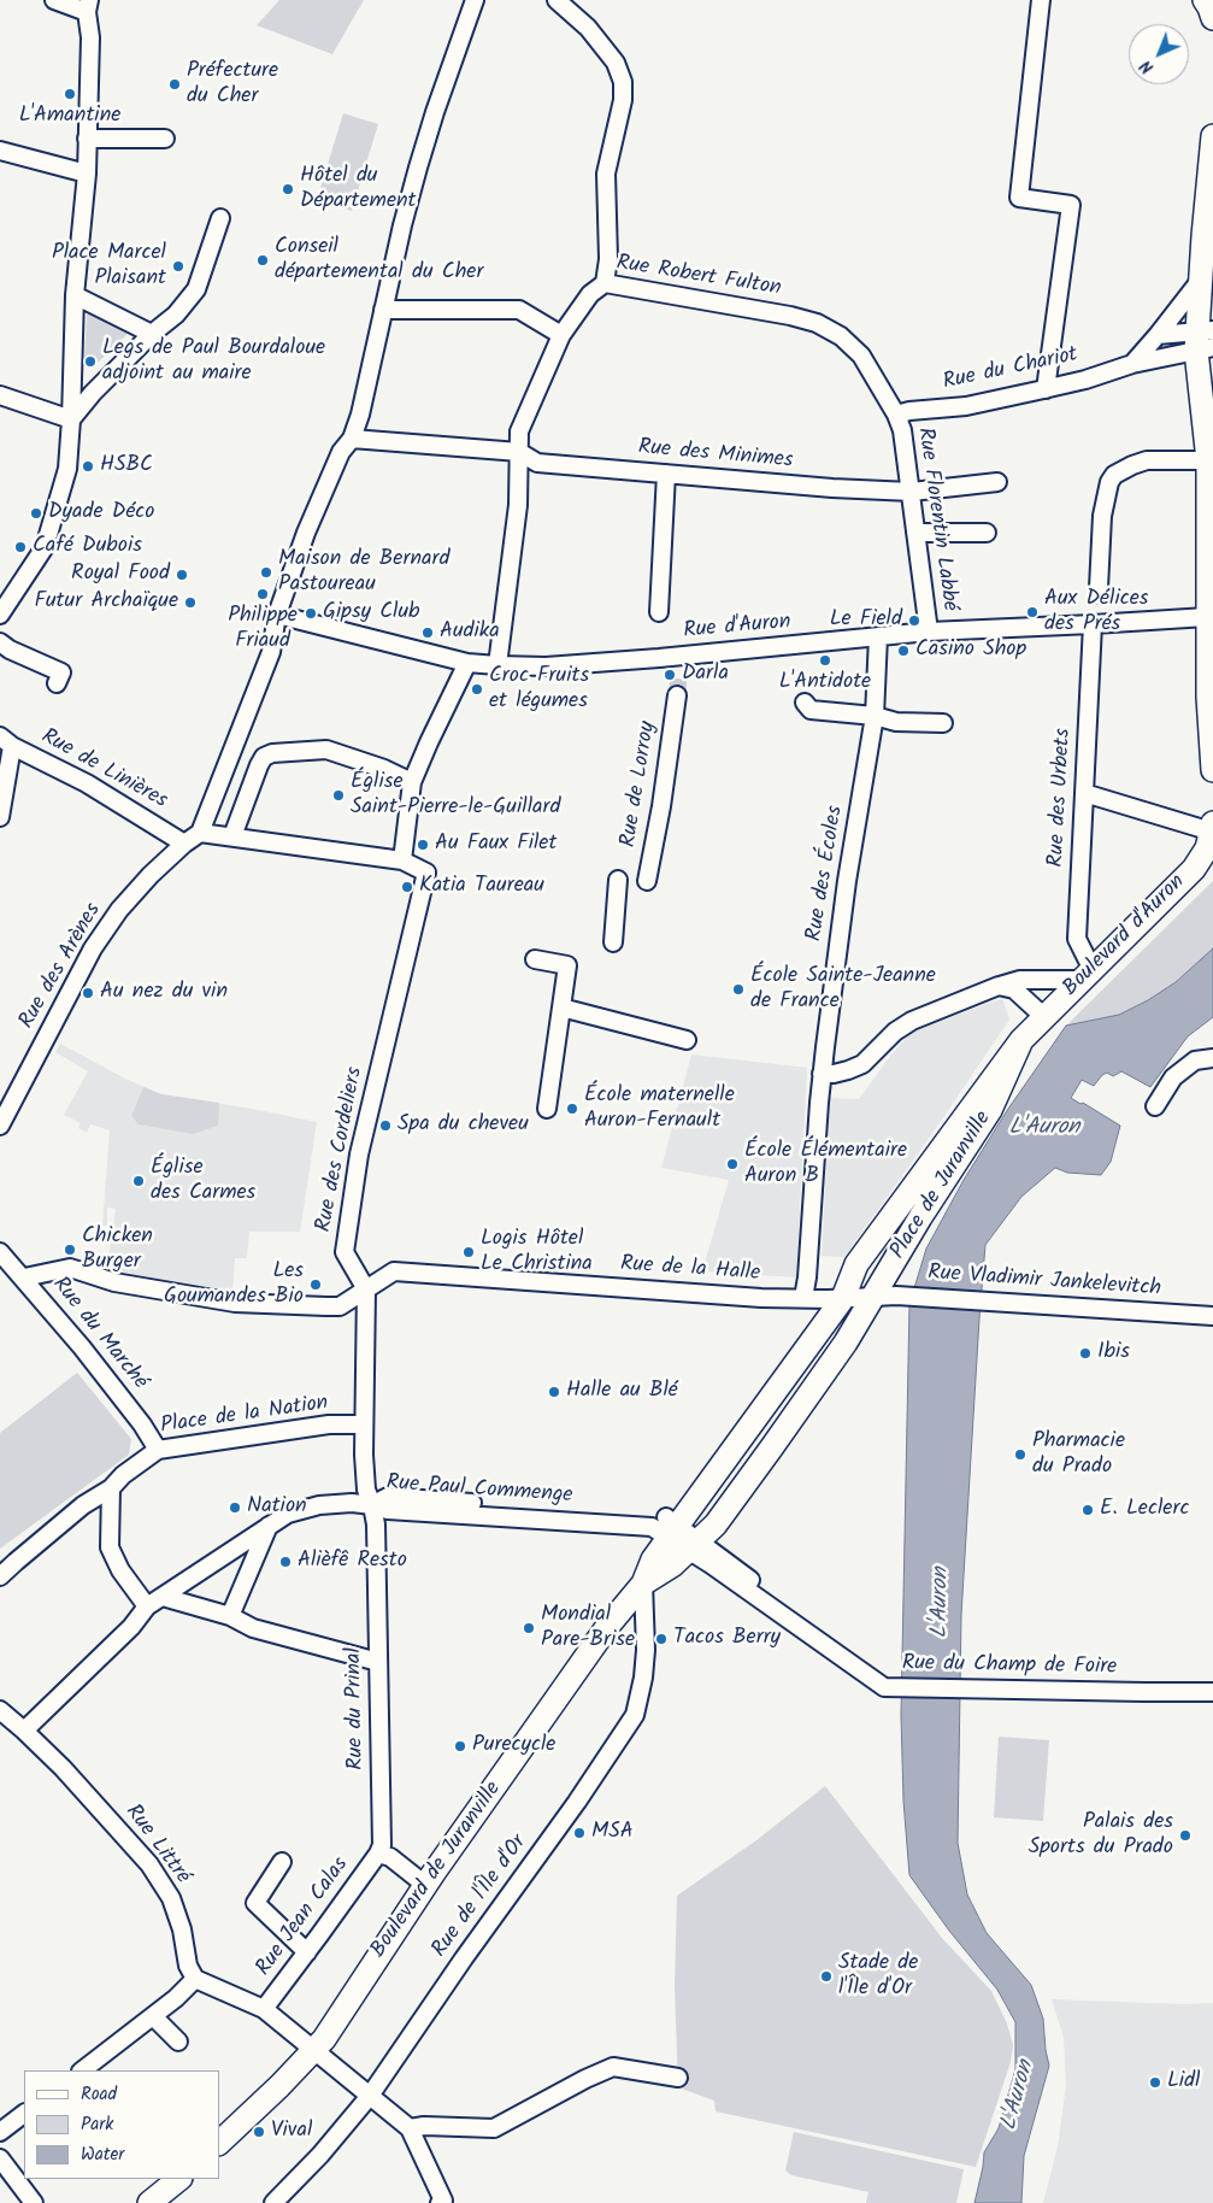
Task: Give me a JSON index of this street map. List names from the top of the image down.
{
  "streets": {
    "main road": ["Boulevard d'Auron", "Place de Juranville", "Boulevard de Juranville"],
    "street": [
      "Rue Robert Fulton",
      "Rue du Chariot",
      "Rue des Minimes",
      "Rue Florentin Labbé",
      "Rue d'Auron",
      "Rue de Linières",
      "Rue de Lorroy",
      "Rue des Urbets",
      "Rue des Écoles",
      "Rue des Arènes",
      "Rue des Cordeliers",
      "Rue de la Halle",
      "Rue Vladimir Jankelevitch",
      "Rue du Marché",
      "Place de la Nation",
      "Rue Paul Commenge",
      "Rue du Champ de Foire",
      "Rue du Prinal",
      "Rue Littré",
      "Rue de l'Île d'Or",
      "Rue Jean Calas"
    ]
  },
  "crossings": [
    ["Rue Robert Fulton", "Rue du Chariot"],
    ["Rue Robert Fulton", "Rue des Minimes"],
    ["Rue Robert Fulton", "Rue Florentin Labbé"],
    ["Rue Robert Fulton", "Rue d'Auron"],
    ["Rue du Chariot", "Rue Florentin Labbé"],
    ["Rue des Minimes", "Rue Florentin Labbé"],
    ["Rue Florentin Labbé", "Rue d'Auron"],
    ["Rue d'Auron", "Rue des Urbets"],
    ["Rue d'Auron", "Rue des Écoles"],
    ["Rue de Linières", "Rue des Arènes"],
    ["Rue des Urbets", "Boulevard d'Auron"],
    ["Rue des Écoles", "Rue de la Halle"],
    ["Boulevard d'Auron", "Place de Juranville"],
    ["Rue des Cordeliers", "Rue de la Halle"],
    ["Place de Juranville", "Rue de la Halle"],
    ["Place de Juranville", "Rue Vladimir Jankelevitch"],
    ["Place de Juranville", "Rue Paul Commenge"],
    ["Place de Juranville", "Rue du Champ de Foire"],
    ["Place de Juranville", "Boulevard de Juranville"],
    ["Rue de la Halle", "Rue Vladimir Jankelevitch"],
    ["Rue de la Halle", "Rue du Marché"],
    ["Rue du Marché", "Place de la Nation"],
    ["Rue Paul Commenge", "Rue du Champ de Foire"],
    ["Rue Paul Commenge", "Rue du Prinal"],
    ["Rue Paul Commenge", "Boulevard de Juranville"],
    ["Rue du Champ de Foire", "Boulevard de Juranville"],
    ["Rue du Prinal", "Rue Jean Calas"],
    ["Boulevard de Juranville", "Rue de l'Île d'Or"]
  ],
  "water": ["L'Auron"],
  "places": [
    "Préfecture du Cher",
    "L'Amantine",
    "Hôtel du Département",
    "Conseil départemental du Cher",
    "Place Marcel Plaisant",
    "Legs de Paul Bourdaloue adjoint au maire",
    "HSBC",
    "Dyade Déco",
    "Café Dubois",
    "Maison de Bernard Pastoureau",
    "Royal Food",
    "Philippe Friaud",
    "Futur Archaïque",
    "Aux Délices des Prés",
    "Gipsy Club",
    "Le Field",
    "Audika",
    "Casino Shop",
    "L'Antidote",
    "Darla",
    "Croc Fruits et légumes",
    "Église Saint-Pierre-le-Guillard",
    "Au Faux Filet",
    "Katia Taureau",
    "École Sainte-Jeanne de France",
    "Au nez du vin",
    "École maternelle Auron-Fernault",
    "Spa du cheveu",
    "École Élémentaire Auron B",
    "Église des Carmes",
    "Chicken Burger",
    "Logis Hôtel Le Christina",
    "Les Goumandes Bio",
    "Ibis",
    "Halle au Blé",
    "Pharmacie du Prado",
    "Nation",
    "E. Leclerc",
    "Alièfê Resto",
    "Mondial Pare-Brise",
    "Tacos Berry",
    "Purecycle",
    "MSA",
    "Palais des Sports du Prado",
    "Stade de l'Île d'Or",
    "Lidl",
    "Vival"
  ],
  "legend": ["Road", "Park", "Water"],
  "north": "bottom left"
}
